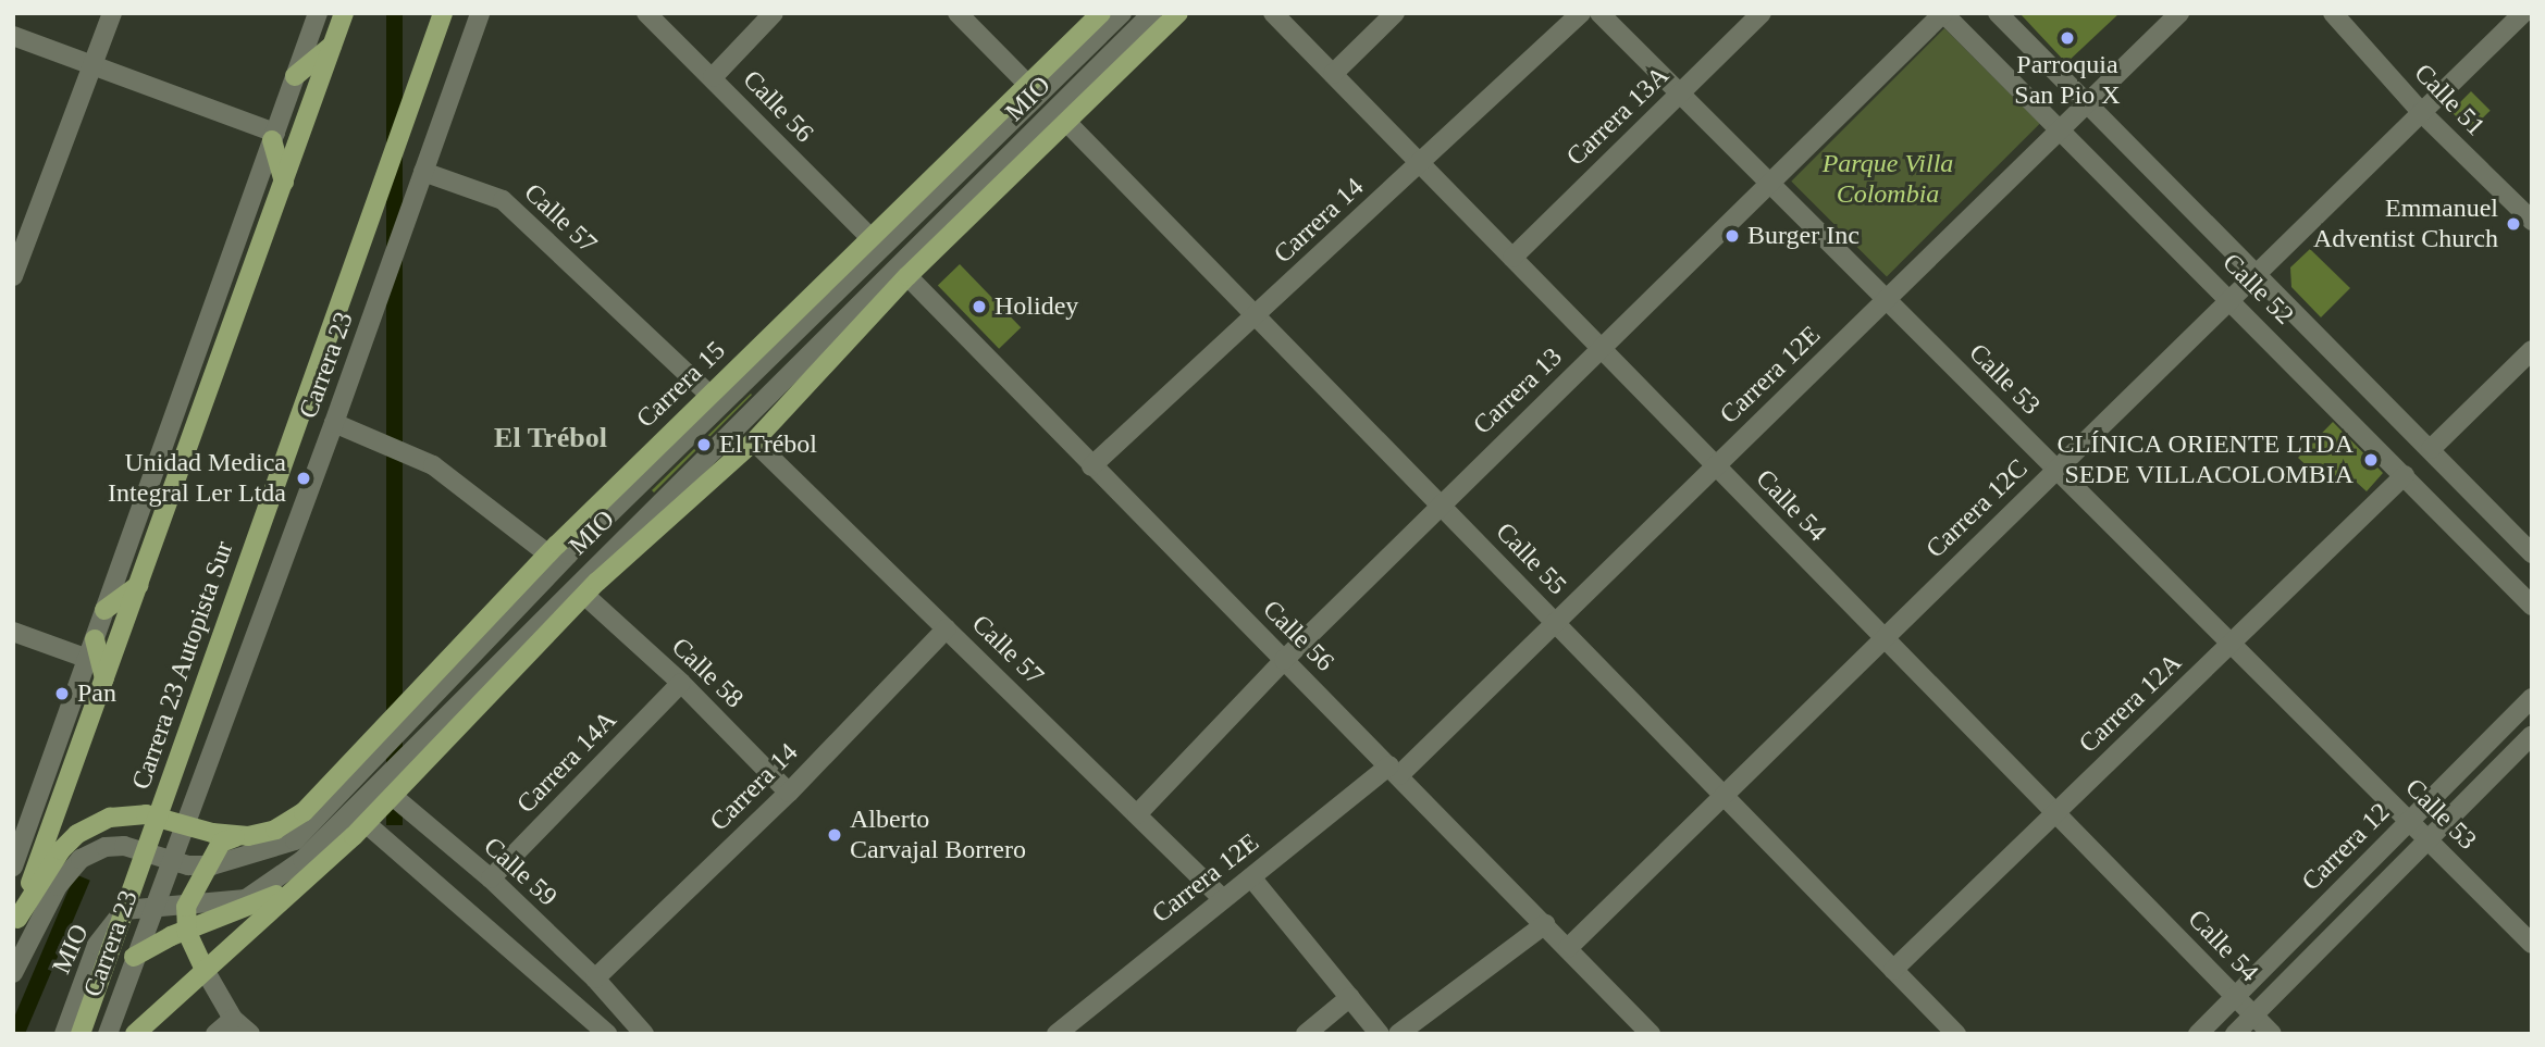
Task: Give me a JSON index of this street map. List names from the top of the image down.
{
  "streets": {
    "main road": ["Carrera 15", "Carrera 23 Autopista Sur"],
    "street": [
      "MIO",
      "Calle 51",
      "Calle 56",
      "Carrera 13A",
      "Calle 57",
      "Carrera 14",
      "Calle 52",
      "Carrera 23",
      "Carrera 12E",
      "Calle 53",
      "Carrera 13",
      "Calle 54",
      "Carrera 12C",
      "Calle 55",
      "Calle 58",
      "Carrera 12A",
      "Carrera 14A",
      "Carrera 12",
      "Calle 59"
    ]
  },
  "crossings": [
    ["MIO", "Carrera 23"],
    ["MIO", "Carrera 15"],
    ["MIO", "Carrera 23 Autopista Sur"],
    ["MIO", "Calle 59"],
    ["Calle 51", "Carrera 12C"],
    ["Calle 56", "Carrera 14"],
    ["Calle 56", "Carrera 12E"],
    ["Calle 56", "Carrera 15"],
    ["Calle 56", "Carrera 13"],
    ["Calle 56", "Carrera 12C"],
    ["Carrera 13A", "Calle 53"],
    ["Carrera 13A", "Calle 54"],
    ["Calle 57", "Carrera 14"],
    ["Calle 57", "Carrera 23"],
    ["Calle 57", "Carrera 12E"],
    ["Calle 57", "Carrera 15"],
    ["Calle 57", "Carrera 13"],
    ["Carrera 14", "Calle 54"],
    ["Carrera 14", "Calle 55"],
    ["Carrera 14", "Calle 58"],
    ["Carrera 14", "Calle 59"],
    ["Calle 52", "Carrera 12E"],
    ["Calle 52", "Carrera 13"],
    ["Calle 52", "Carrera 12C"],
    ["Calle 52", "Carrera 12A"],
    ["Carrera 23", "Carrera 15"],
    ["Carrera 12E", "Calle 53"],
    ["Carrera 12E", "Calle 54"],
    ["Carrera 12E", "Calle 55"],
    ["Calle 53", "Carrera 13"],
    ["Calle 53", "Carrera 12C"],
    ["Calle 53", "Carrera 12A"],
    ["Calle 53", "Carrera 12"],
    ["Carrera 15", "Carrera 23 Autopista Sur"],
    ["Carrera 15", "Calle 59"],
    ["Carrera 13", "Calle 54"],
    ["Carrera 13", "Calle 55"],
    ["Calle 54", "Carrera 12C"],
    ["Calle 54", "Carrera 12A"],
    ["Calle 54", "Carrera 12"],
    ["Carrera 12C", "Calle 55"],
    ["Calle 55", "Carrera 12A"],
    ["Calle 58", "Carrera 14A"],
    ["Carrera 14A", "Calle 59"]
  ],
  "districts": ["El Trébol"],
  "parks": ["Parque Villa Colombia"],
  "places": [
    "Parroquia San Pio X",
    "Emmanuel Adventist Church",
    "Burger Inc",
    "Holidey",
    "El Trébol",
    "CLÍNICA ORIENTE LTDA SEDE VILLACOLOMBIA",
    "Unidad Medica Integral Ler Ltda",
    "Pan",
    "Alberto Carvajal Borrero"
  ]
}
